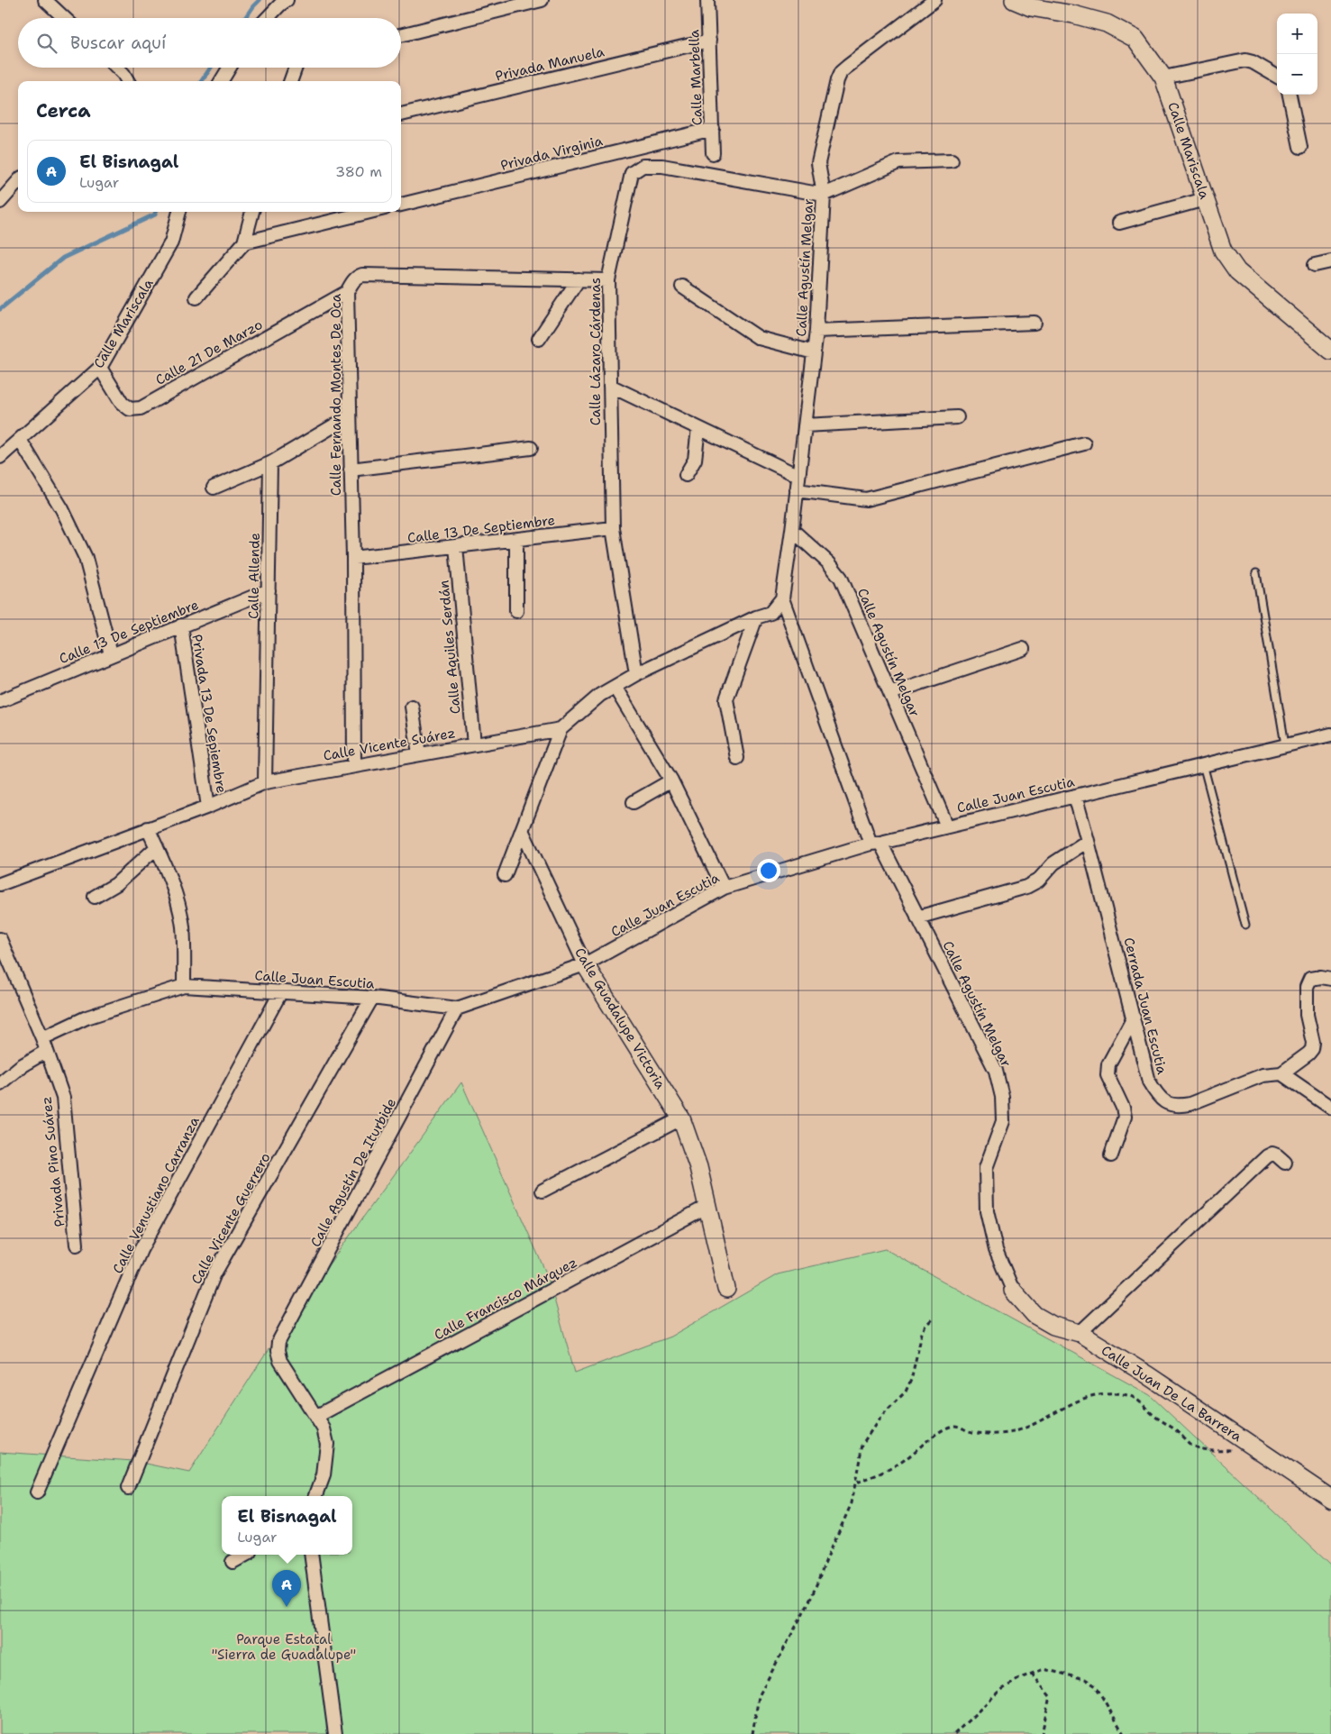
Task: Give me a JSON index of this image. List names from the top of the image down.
{
  "streets": {
    "street": [
      "Privada Manuela",
      "Calle Marbella",
      "Calle Mariscala",
      "Privada Virginia",
      "Calle Agustín Melgar",
      "Calle Lázaro Cárdenas",
      "Calle 21 De Marzo",
      "Calle Fernando Montes De Oca",
      "Calle 13 De Septiembre",
      "Calle Allende",
      "Calle Aquiles Serdán",
      "Privada 13 De Sepiembre",
      "Calle Vicente Suárez",
      "Calle Juan Escutia",
      "Cerrada Juan Escutia",
      "Calle Guadalupe Victoria",
      "Privada Pino Suárez",
      "Calle Agustín De Iturbide",
      "Calle Venustiano Carranza",
      "Calle Vicente Guerrero",
      "Calle Francisco Márquez",
      "Calle Juan De La Barrera"
    ]
  },
  "crossings": [
    ["Privada Manuela", "Calle Marbella"],
    ["Calle Marbella", "Privada Virginia"],
    ["Calle Mariscala", "Calle 21 De Marzo"],
    ["Calle Agustín Melgar", "Calle Lázaro Cárdenas"],
    ["Calle Agustín Melgar", "Calle Juan Escutia"],
    ["Calle Agustín Melgar", "Calle Juan De La Barrera"],
    ["Calle Lázaro Cárdenas", "Calle Fernando Montes De Oca"],
    ["Calle Lázaro Cárdenas", "Calle 13 De Septiembre"],
    ["Calle 21 De Marzo", "Calle Fernando Montes De Oca"],
    ["Calle Fernando Montes De Oca", "Calle 13 De Septiembre"],
    ["Calle Fernando Montes De Oca", "Calle Vicente Suárez"],
    ["Calle 13 De Septiembre", "Calle Allende"],
    ["Calle 13 De Septiembre", "Calle Aquiles Serdán"],
    ["Calle 13 De Septiembre", "Privada 13 De Sepiembre"],
    ["Calle Allende", "Calle Vicente Suárez"],
    ["Calle Aquiles Serdán", "Calle Vicente Suárez"],
    ["Privada 13 De Sepiembre", "Calle Vicente Suárez"],
    ["Calle Juan Escutia", "Cerrada Juan Escutia"],
    ["Calle Juan Escutia", "Calle Guadalupe Victoria"],
    ["Calle Juan Escutia", "Privada Pino Suárez"],
    ["Calle Juan Escutia", "Calle Agustín De Iturbide"],
    ["Calle Juan Escutia", "Calle Venustiano Carranza"],
    ["Calle Juan Escutia", "Calle Vicente Guerrero"],
    ["Calle Guadalupe Victoria", "Calle Francisco Márquez"],
    ["Calle Agustín De Iturbide", "Calle Francisco Márquez"]
  ],
  "parks": ["Parque Estatal \"Sierra de Guadalupe\""],
  "page": {
    "map_buttons": ["+", "−"],
    "search": "Buscar aquí",
    "heading": "Cerca",
    "list": [
      {
        "mark": "A",
        "name": "El Bisnagal",
        "note": "Lugar",
        "value": "380 m"
      }
    ],
    "popup": ["El Bisnagal", "Lugar"],
    "pins": "A"
  }
}
